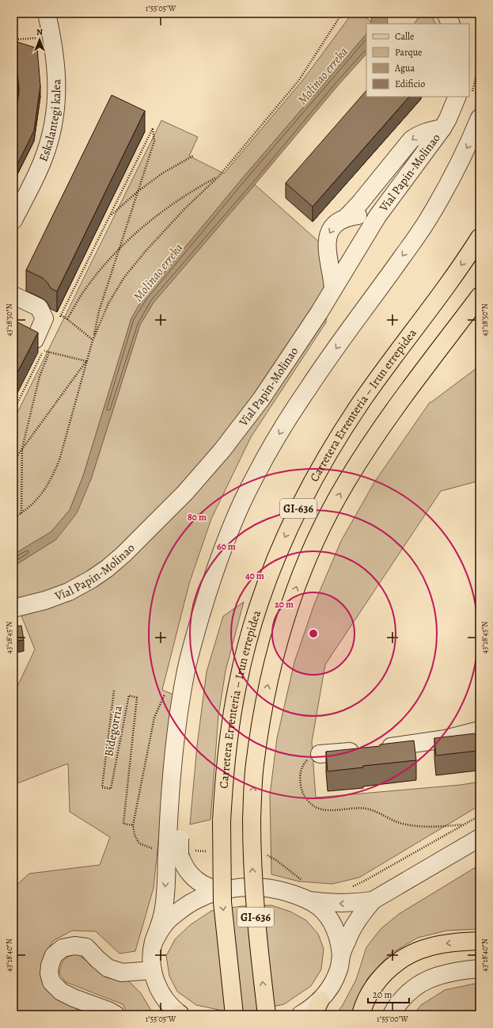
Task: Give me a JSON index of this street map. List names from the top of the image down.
{
  "streets": {
    "main road": ["Carretera Errenteria – Irun errepidea", "GI-636"],
    "street": ["Eskalantegi kalea", "Vial Papin-Molinao"],
    "path": ["Bidegorria"]
  },
  "water": ["Molinao erreka"],
  "legend": [
    "Calle",
    "Parque",
    "Agua",
    "Edificio"
  ],
  "scale_bar": "20 m",
  "north": "top",
  "coordinates": [
    "1°55'05\"W",
    "43°18'50\"N",
    "43°18'45\"N",
    "43°18'40\"N",
    "1°55'00\"W"
  ],
  "rings": [
    "80 m",
    "60 m",
    "40 m",
    "20 m"
  ]
}
